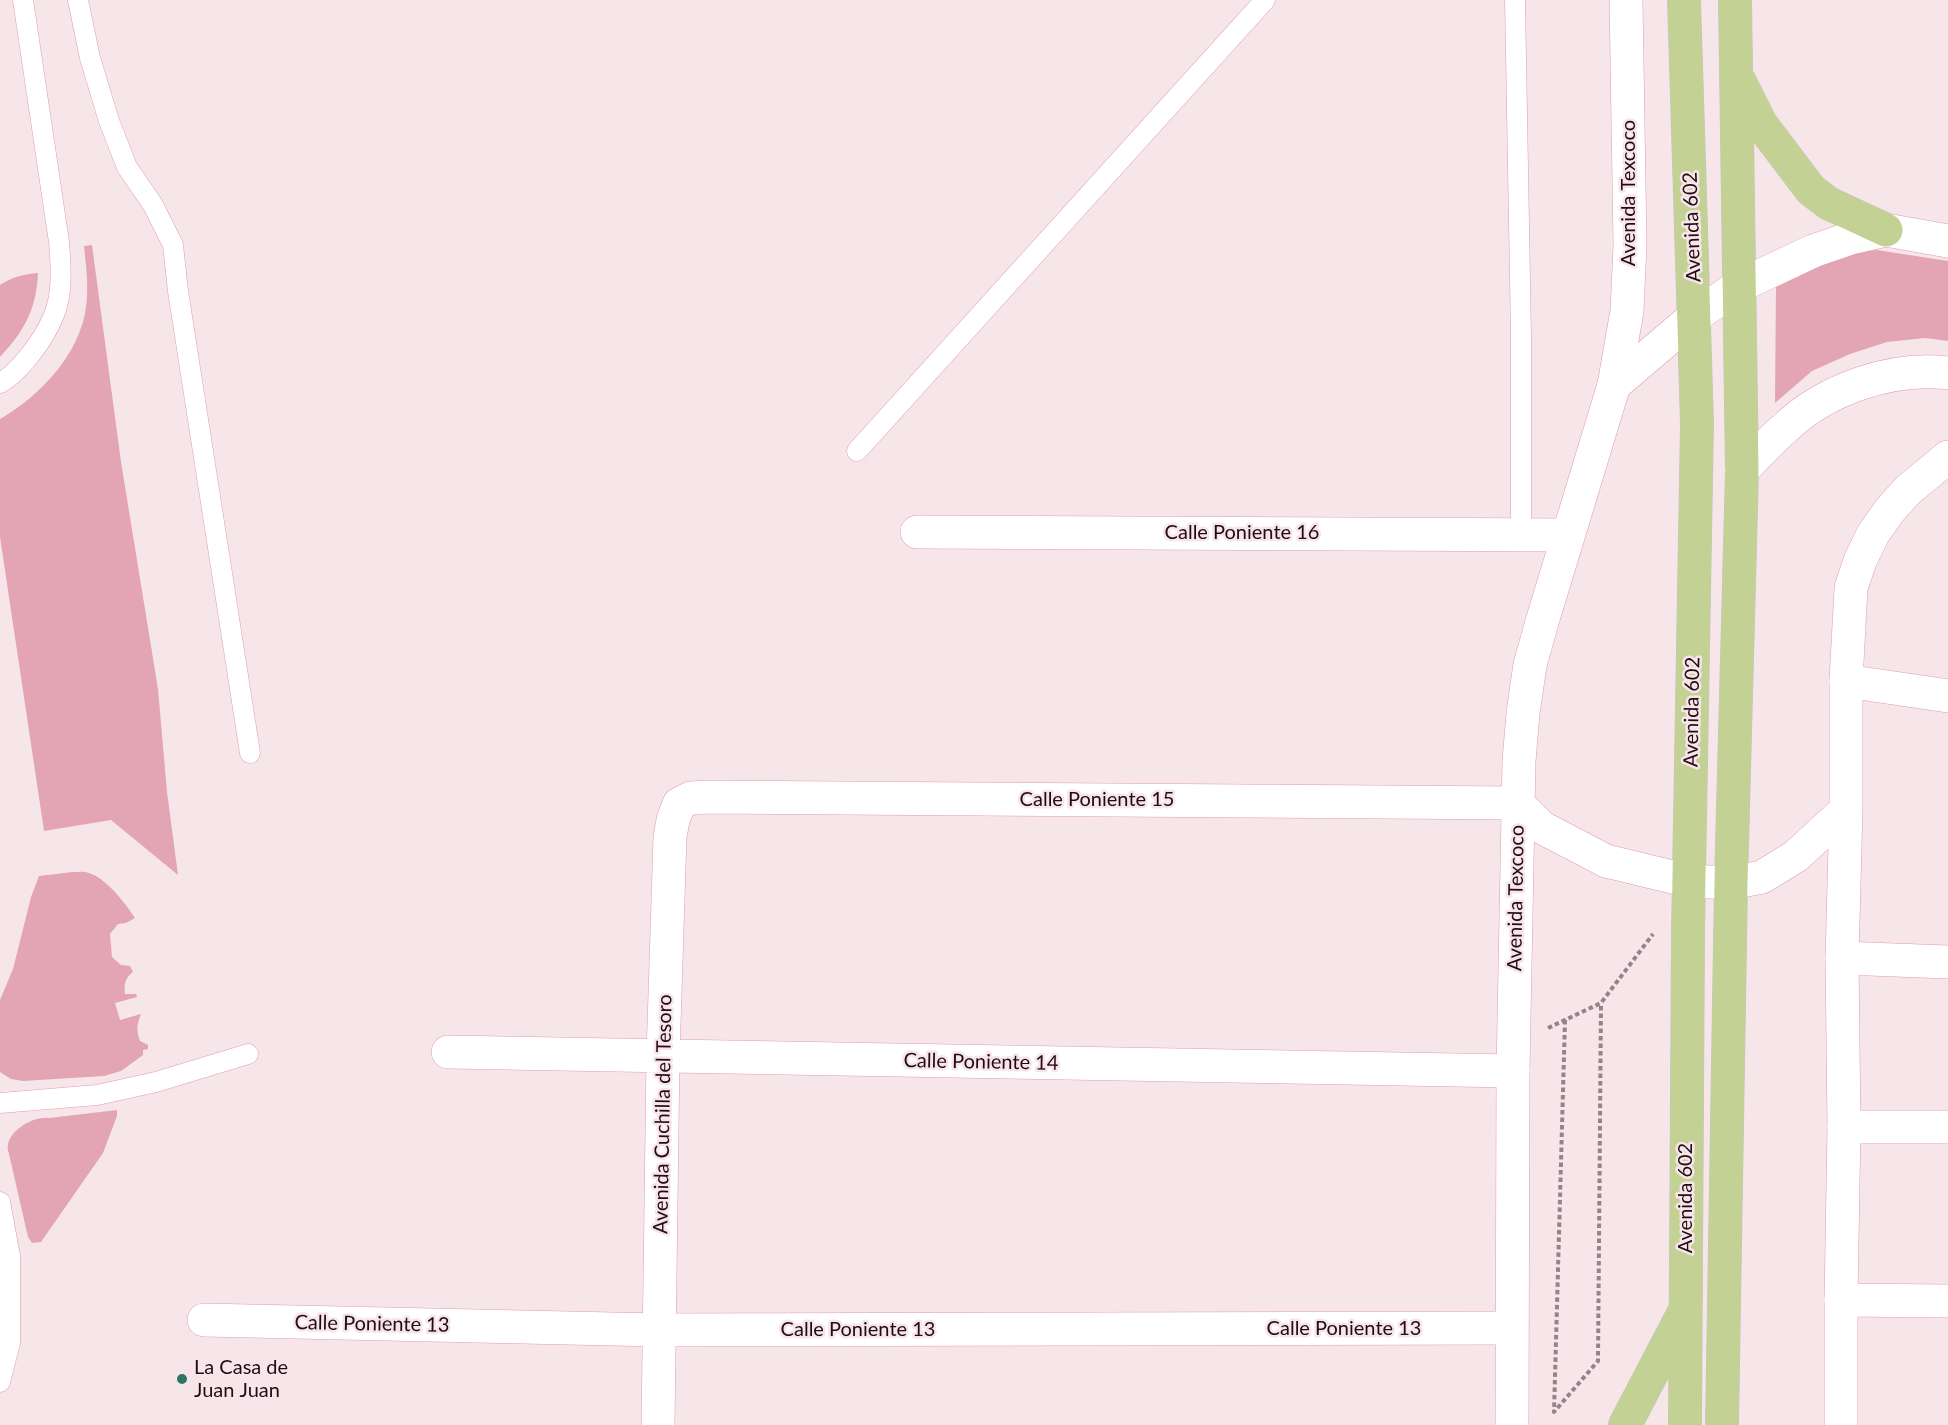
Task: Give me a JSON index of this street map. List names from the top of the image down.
{
  "streets": {
    "main road": ["Avenida 602"],
    "street": [
      "Avenida Texcoco",
      "Calle Poniente 16",
      "Calle Poniente 15",
      "Calle Poniente 14",
      "Avenida Cuchilla del Tesoro",
      "Calle Poniente 13"
    ]
  },
  "crossings": [
    ["Avenida Texcoco", "Calle Poniente 16"],
    ["Avenida Texcoco", "Calle Poniente 15"],
    ["Avenida Texcoco", "Calle Poniente 14"],
    ["Avenida Texcoco", "Calle Poniente 13"],
    ["Calle Poniente 15", "Avenida Cuchilla del Tesoro"],
    ["Calle Poniente 14", "Avenida Cuchilla del Tesoro"],
    ["Avenida Cuchilla del Tesoro", "Calle Poniente 13"]
  ],
  "places": ["La Casa de Juan Juan"]
}
